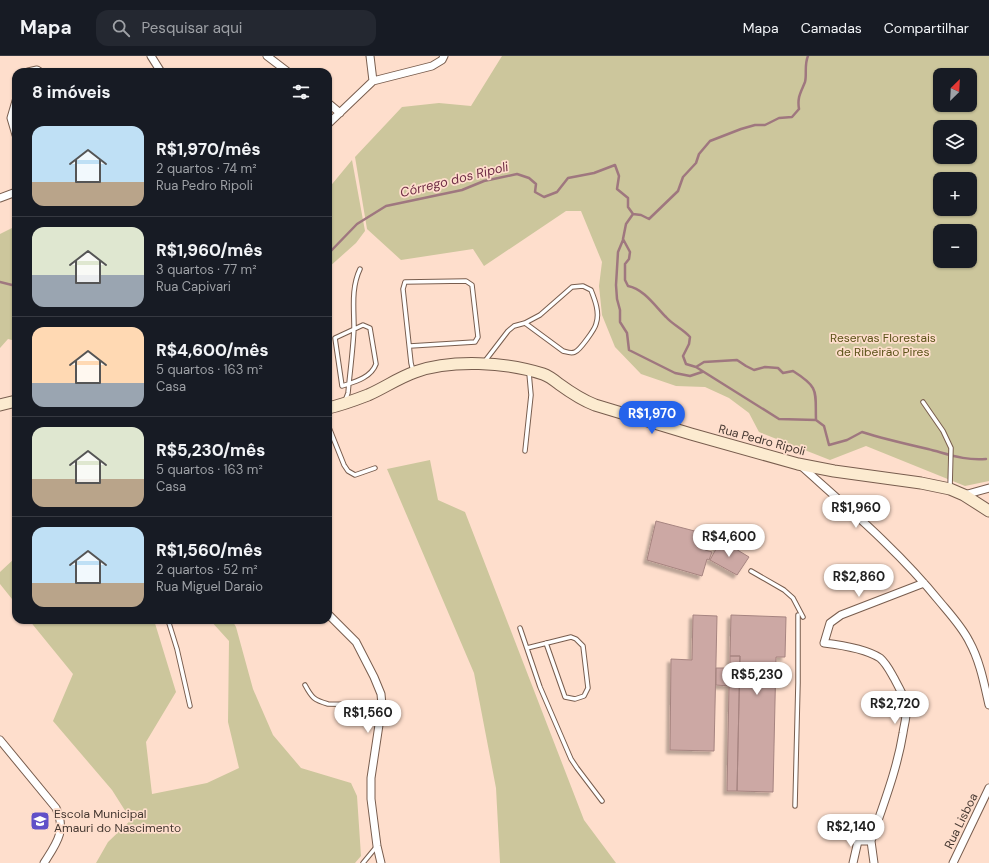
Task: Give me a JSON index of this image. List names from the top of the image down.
{
  "streets": {
    "street": ["Rua Pedro Ripoli", "Rua Lisboa"]
  },
  "water": ["Córrego dos Ripoli"],
  "parks": ["Reservas Florestais de Ribeirão Pires"],
  "places": {
    "school or university": ["Escola Municipal Amauri do Nascimento"]
  },
  "north": "top right",
  "page": {
    "header": "Mapa",
    "search": "Pesquisar aqui",
    "nav": ["Mapa", "Camadas", "Compartilhar"],
    "map_buttons": ["+", "−"],
    "heading": "8 imóveis",
    "list": [
      {
        "name": "R$1,970/mês",
        "note": "2 quartos · 74 m² · Rua Pedro Ripoli"
      },
      {
        "name": "R$1,960/mês",
        "note": "3 quartos · 77 m² · Rua Capivari"
      },
      {
        "name": "R$4,600/mês",
        "note": "5 quartos · 163 m² · Casa"
      },
      {
        "name": "R$5,230/mês",
        "note": "5 quartos · 163 m² · Casa"
      },
      {
        "name": "R$1,560/mês",
        "note": "2 quartos · 52 m² · Rua Miguel Daraio"
      }
    ],
    "price": [
      "R$1,970",
      "R$1,960",
      "R$4,600",
      "R$2,860",
      "R$5,230",
      "R$2,720",
      "R$1,560",
      "R$2,140"
    ]
  }
}
